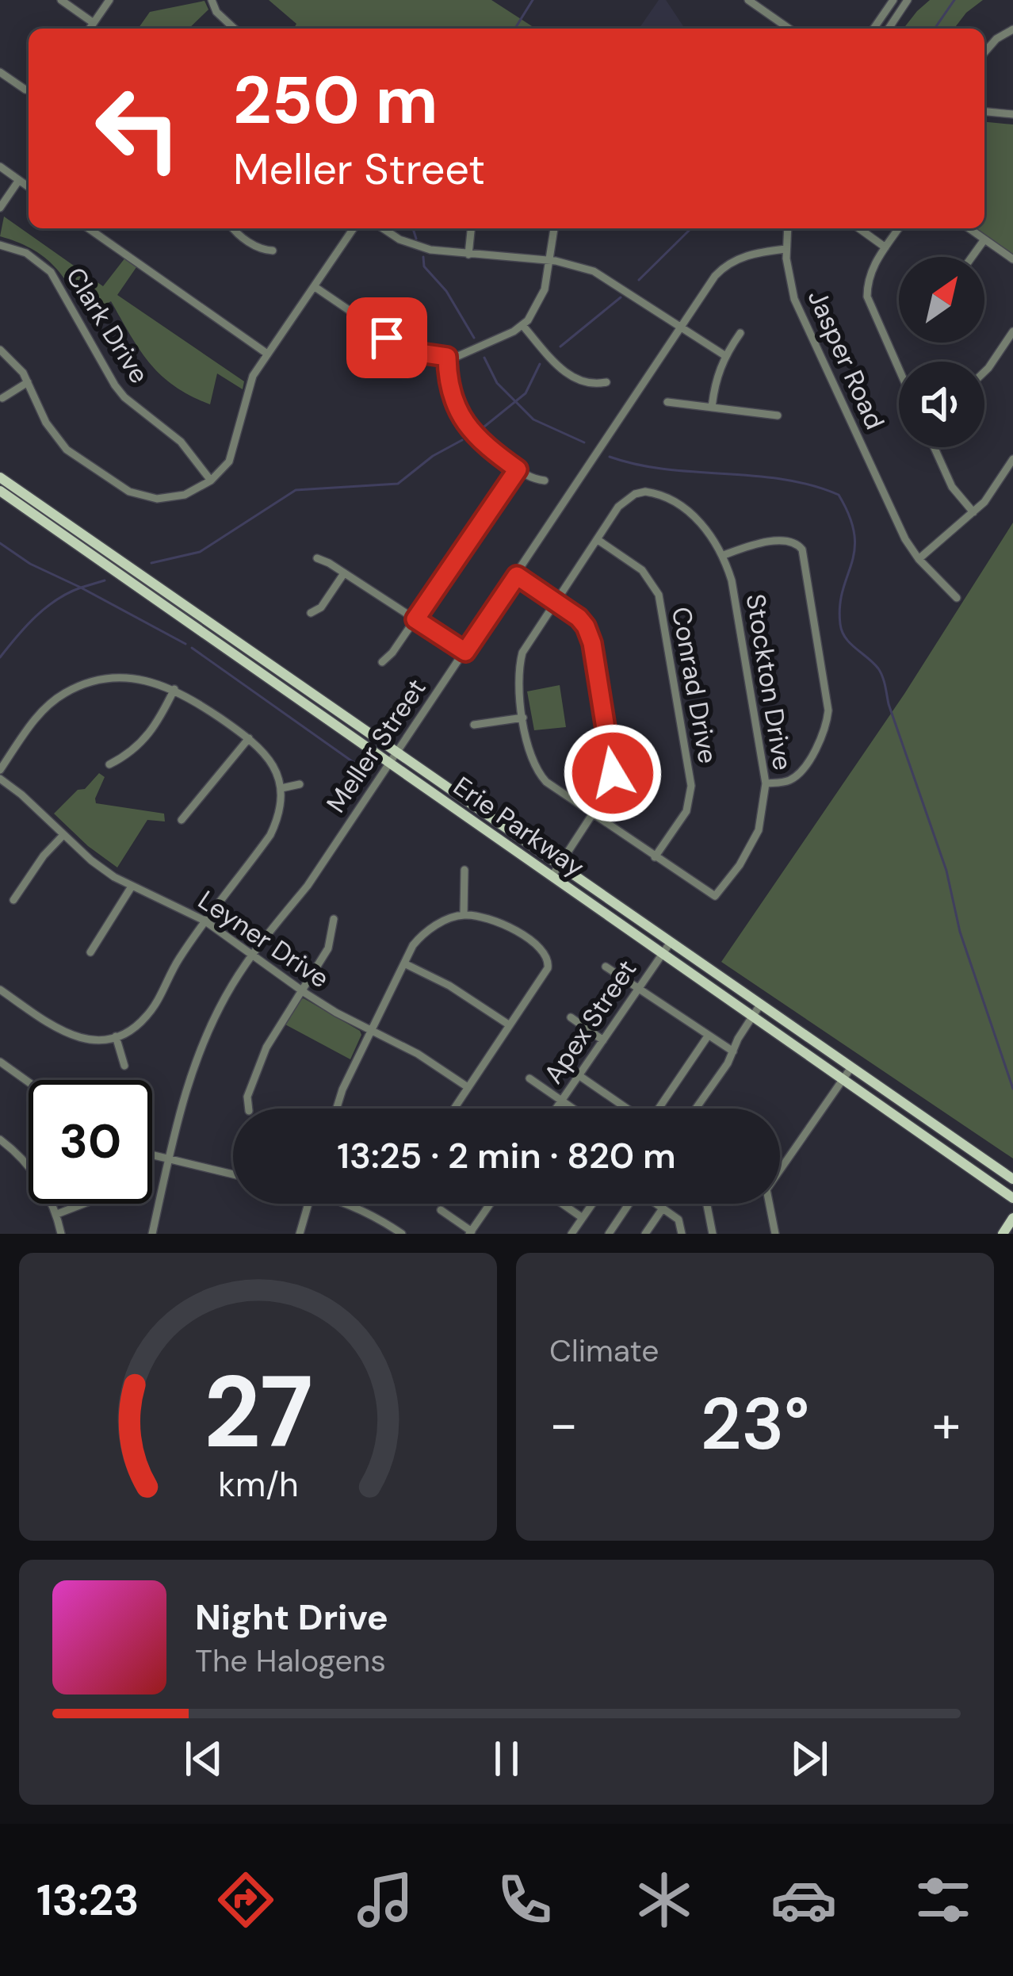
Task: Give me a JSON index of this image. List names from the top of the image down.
{
  "streets": {
    "main road": ["Erie Parkway"],
    "street": [
      "Clark Drive",
      "Jasper Road",
      "Stockton Drive",
      "Conrad Drive",
      "Meller Street",
      "Leyner Drive",
      "Apex Street"
    ]
  },
  "crossings": [
    ["Jasper Road", "Meller Street"],
    ["Stockton Drive", "Conrad Drive"],
    ["Meller Street", "Erie Parkway"],
    ["Meller Street", "Leyner Drive"],
    ["Erie Parkway", "Apex Street"]
  ],
  "north": "top right",
  "page": {
    "turn": ["250 m", "Meller Street"],
    "limit": "30",
    "trip": "13:25 · 2 min · 820 m",
    "tile": "Climate",
    "heat": ["−", "23°", "+"],
    "song": ["Night Drive", "The Halogens"],
    "tabs": "13:23",
    "gauge": ["27", "km/h"]
  }
}
